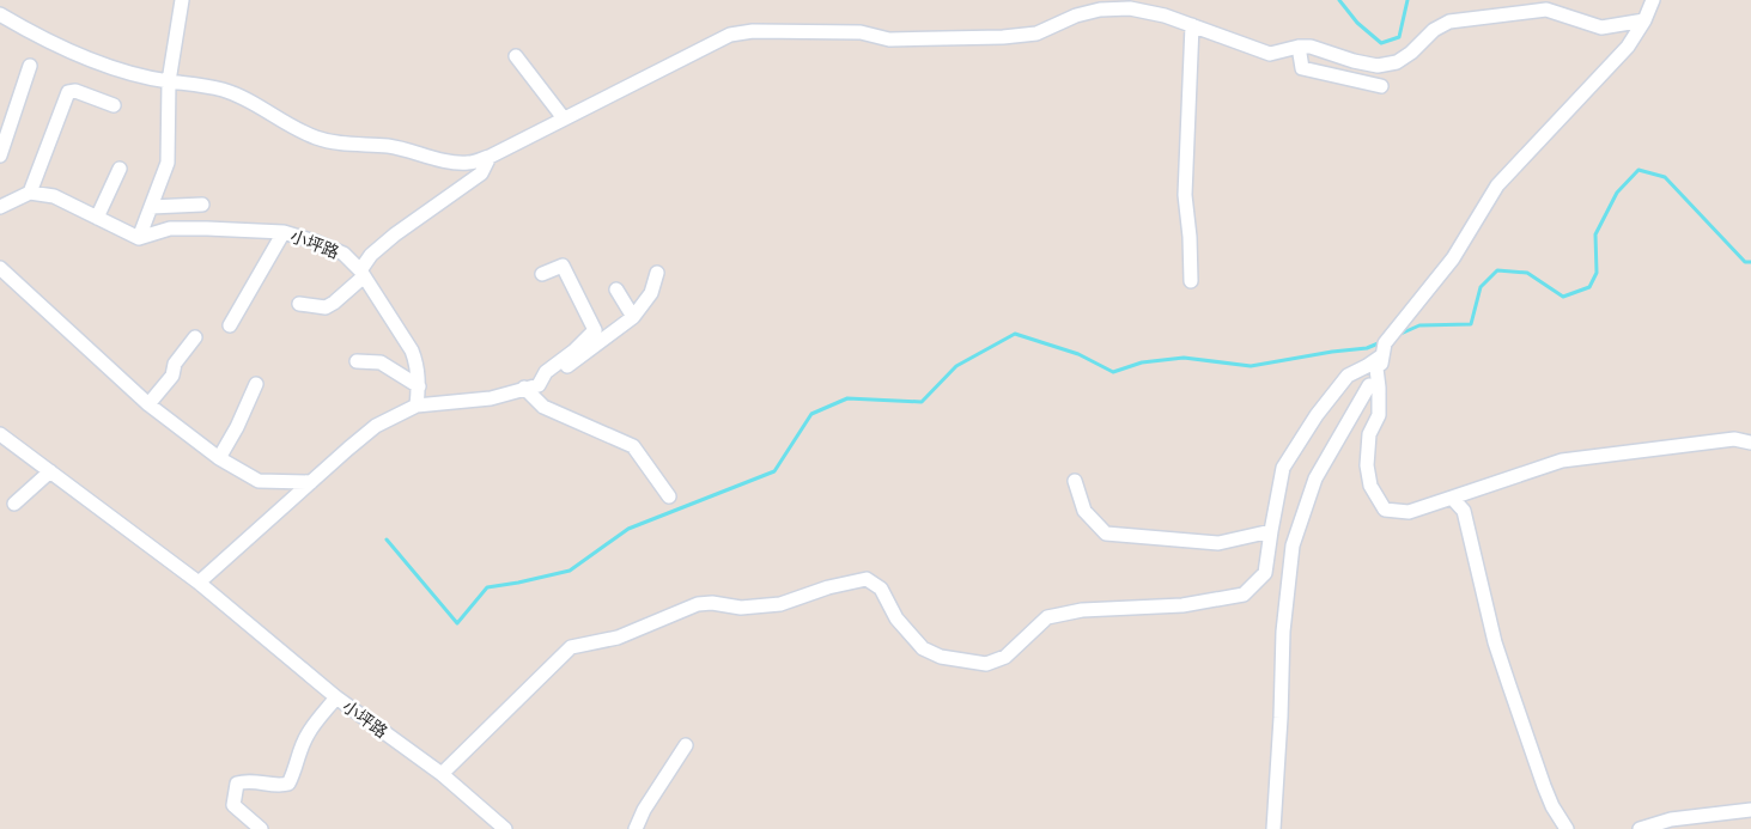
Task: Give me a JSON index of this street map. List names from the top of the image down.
{
  "streets": {
    "street": ["小坪路"]
  }
}
